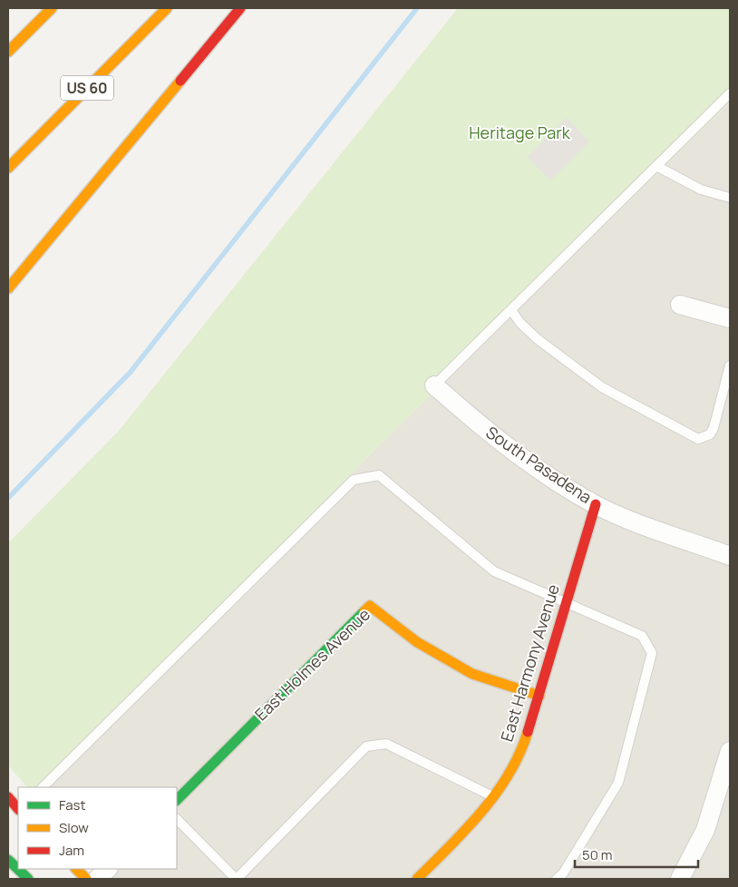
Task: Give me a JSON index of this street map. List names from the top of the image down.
{
  "streets": {
    "main road": ["US 60", "East Harmony Avenue", "East Holmes Avenue"],
    "street": ["South Pasadena"]
  },
  "crossings": [
    ["South Pasadena", "East Harmony Avenue"],
    ["East Harmony Avenue", "East Holmes Avenue"]
  ],
  "parks": ["Heritage Park"],
  "legend": ["Fast", "Slow", "Jam"],
  "scale_bar": "50 m"
}
